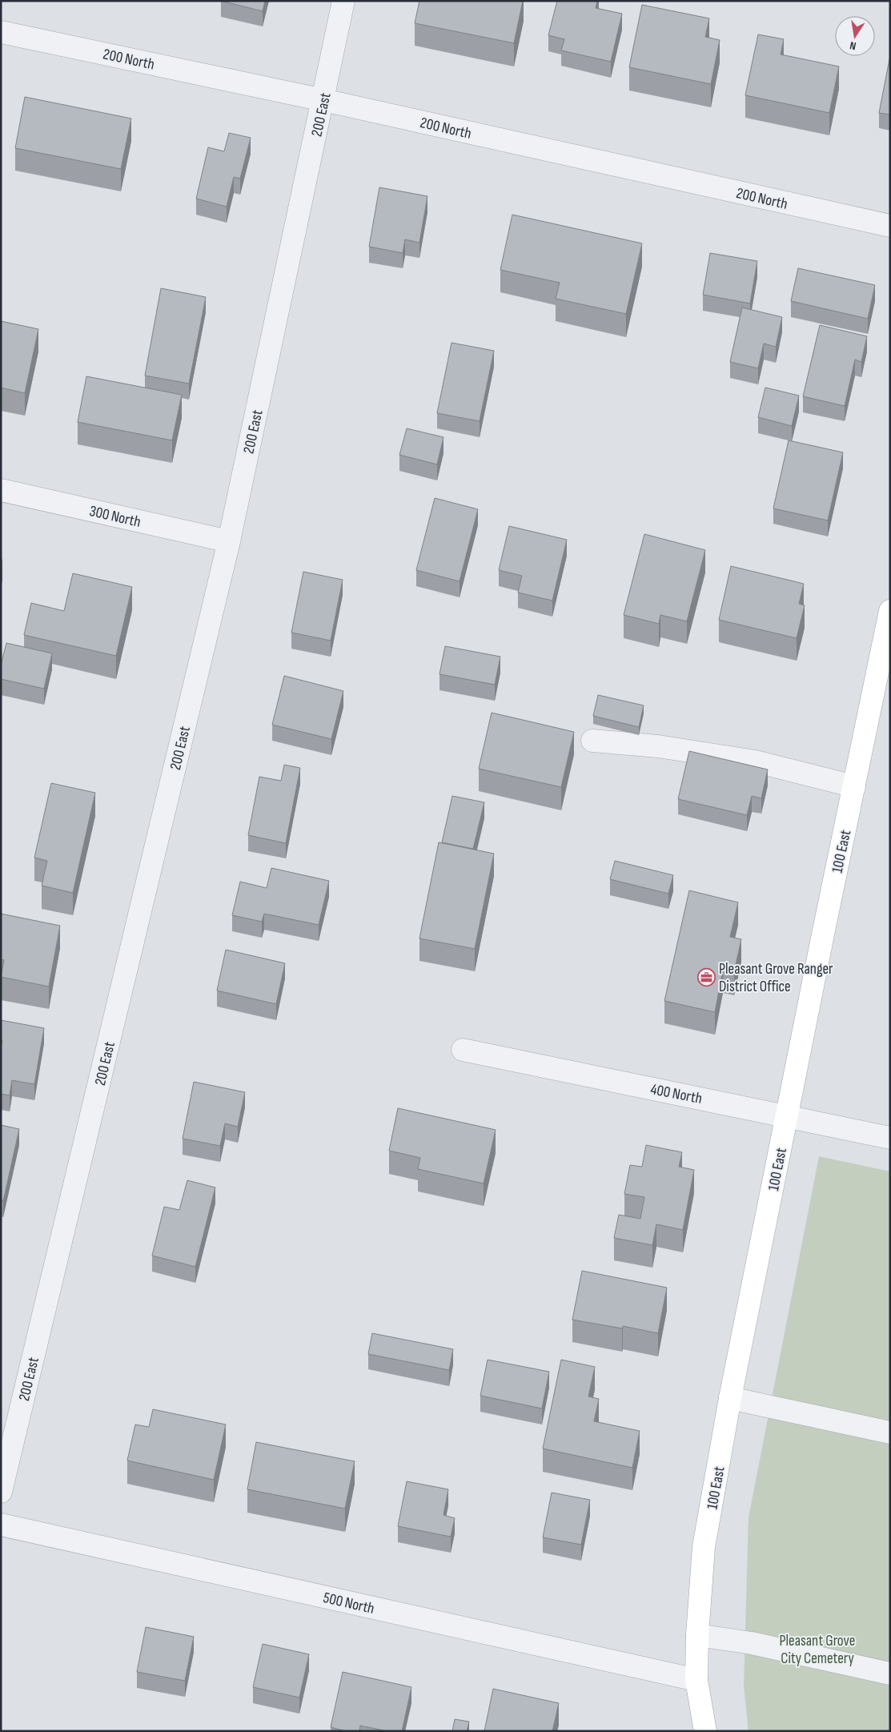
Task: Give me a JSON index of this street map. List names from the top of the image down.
{
  "streets": {
    "main road": ["100 East"],
    "street": [
      "200 North",
      "200 East",
      "300 North",
      "400 North",
      "500 North"
    ]
  },
  "crossings": [
    ["200 North", "200 East"],
    ["200 East", "300 North"],
    ["100 East", "400 North"],
    ["100 East", "500 North"]
  ],
  "parks": ["Pleasant Grove City Cemetery"],
  "places": {
    "office": ["Pleasant Grove Ranger District Office"]
  },
  "north": "bottom"
}
